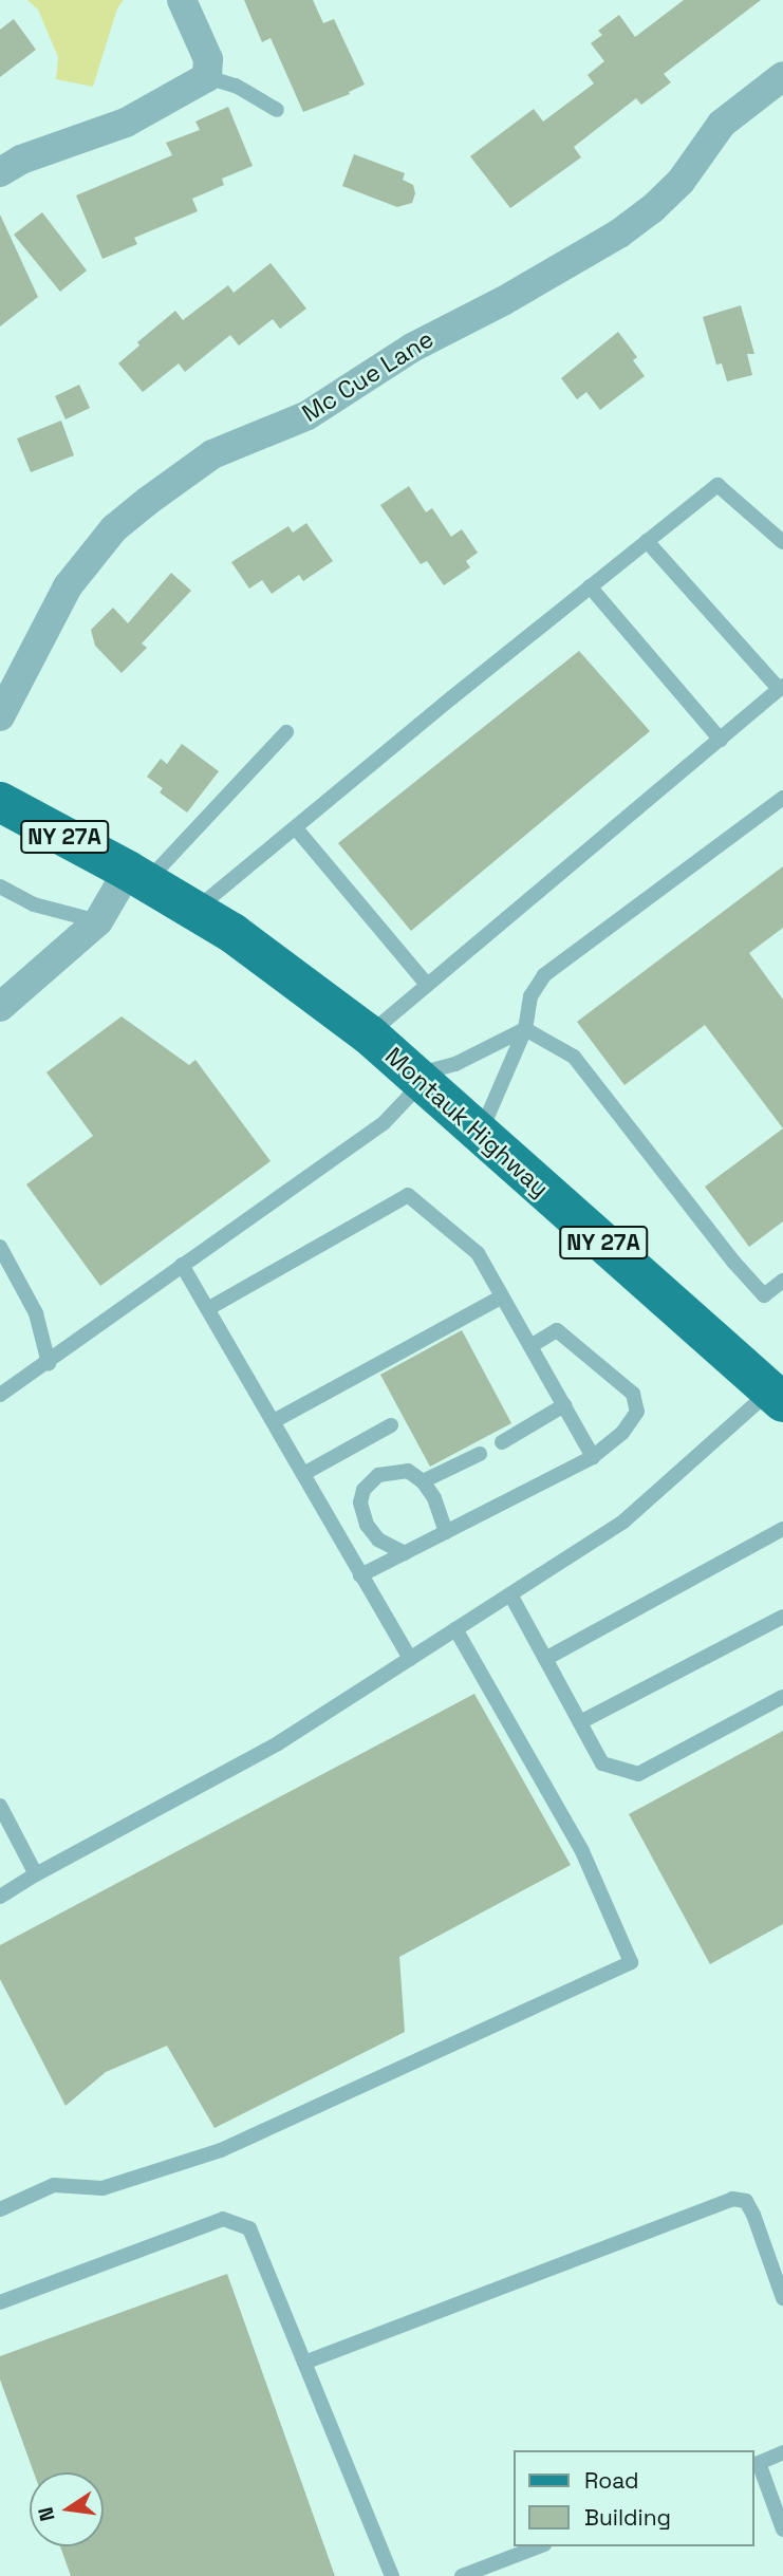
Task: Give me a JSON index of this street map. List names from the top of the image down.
{
  "streets": {
    "main road": ["NY 27A", "Montauk Highway"],
    "street": ["Mc Cue Lane"]
  },
  "crossings": [
    ["NY 27A", "Montauk Highway"]
  ],
  "legend": ["Road", "Building"],
  "north": "left"
}
